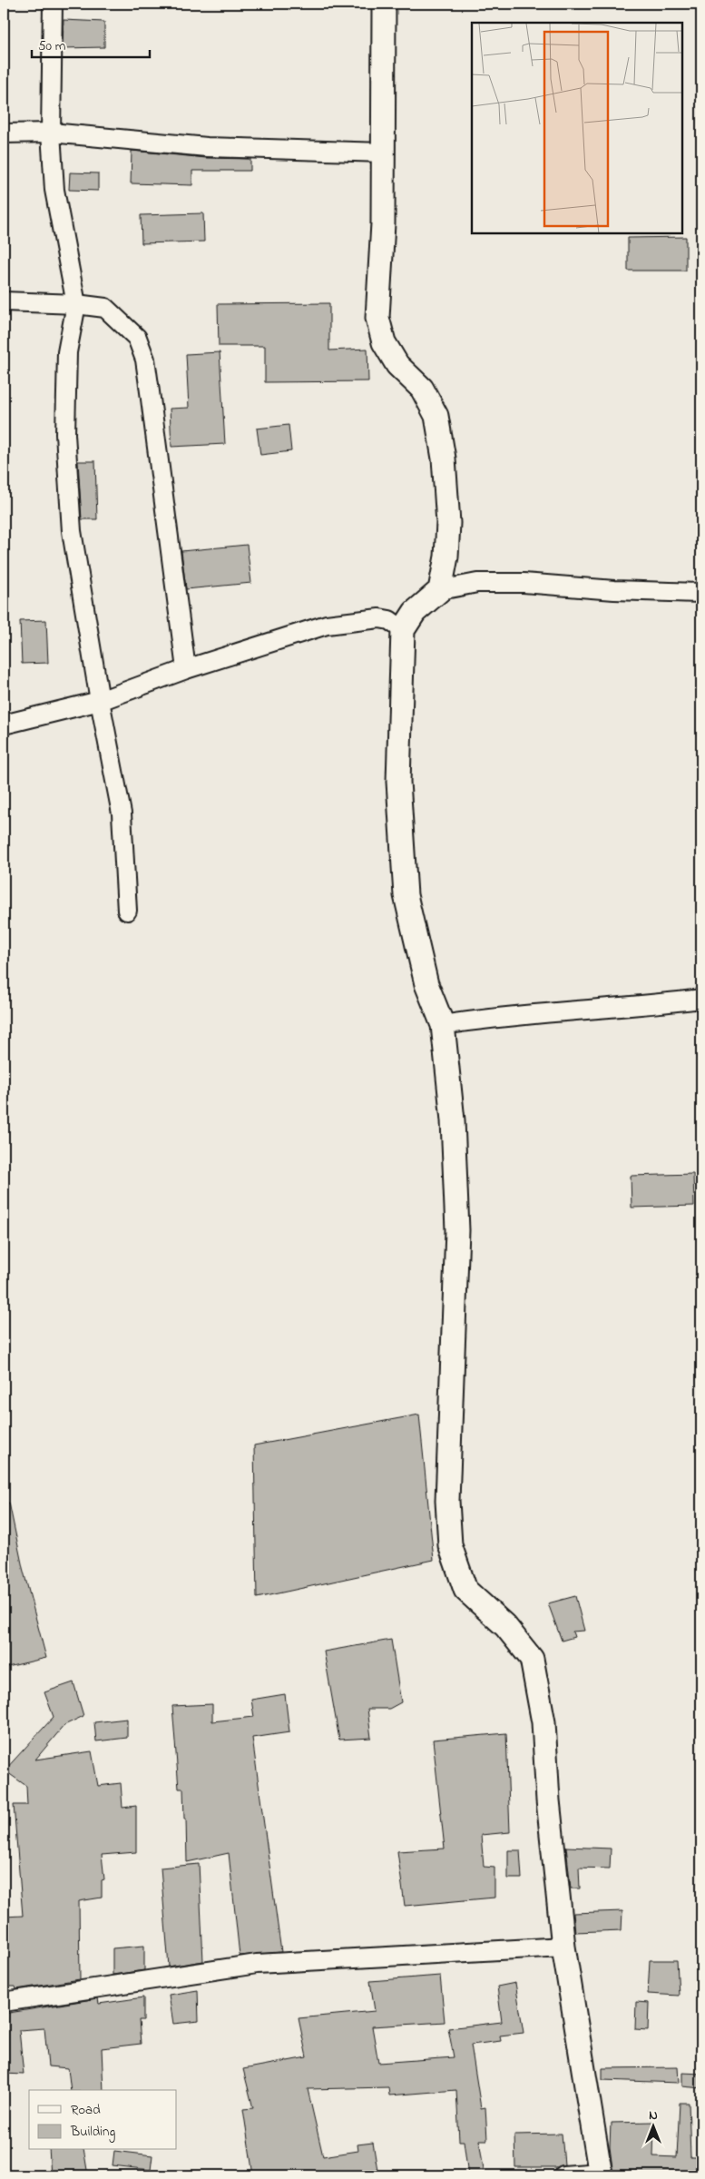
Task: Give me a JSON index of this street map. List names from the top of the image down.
{
  "legend": ["Road", "Building"],
  "scale_bar": "50 m",
  "north": "top"
}
